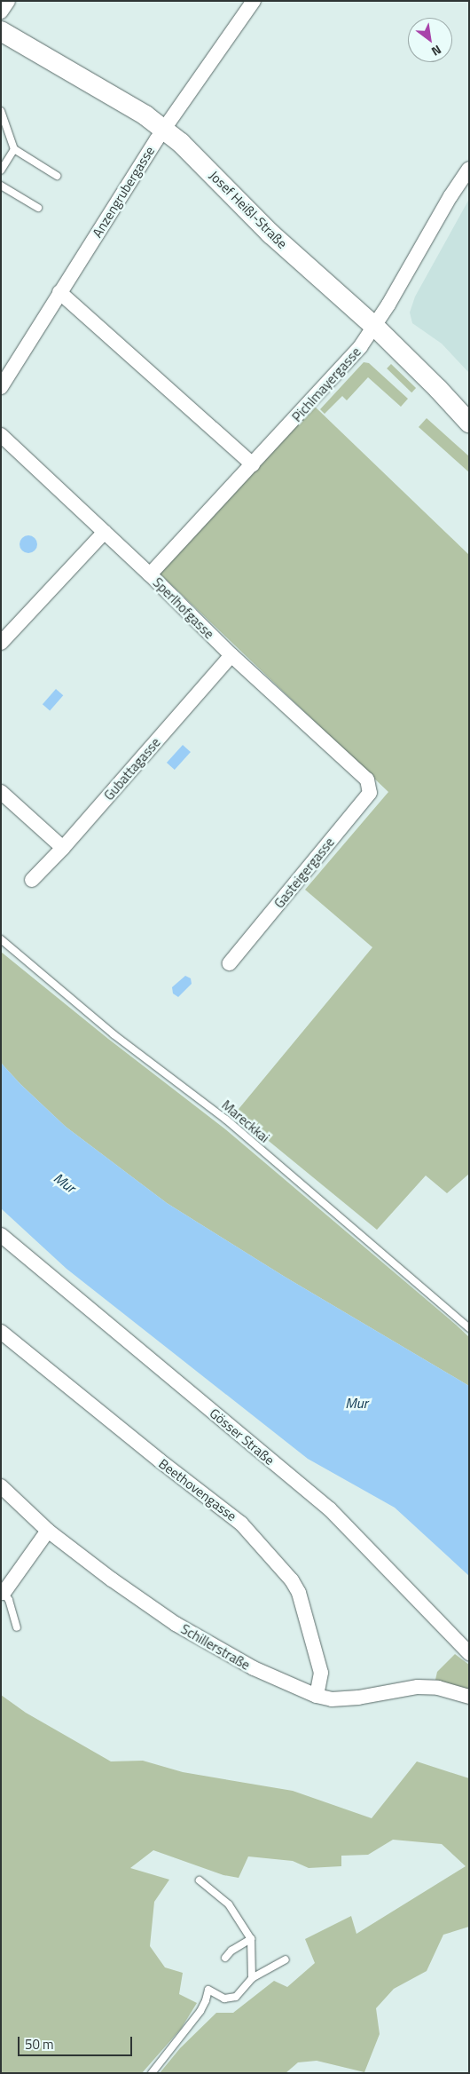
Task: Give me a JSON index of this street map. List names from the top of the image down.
{
  "streets": {
    "main road": ["Josef Heißl-Straße"],
    "street": [
      "Anzengrubergasse",
      "Pichlmayergasse",
      "Sperlhofgasse",
      "Gubattagasse",
      "Gasteigergasse",
      "Gösser Straße",
      "Beethovengasse",
      "Schillerstraße"
    ],
    "lane": ["Mareckkai"]
  },
  "crossings": [
    ["Anzengrubergasse", "Josef Heißl-Straße"],
    ["Josef Heißl-Straße", "Pichlmayergasse"],
    ["Pichlmayergasse", "Sperlhofgasse"],
    ["Sperlhofgasse", "Gubattagasse"],
    ["Sperlhofgasse", "Gasteigergasse"],
    ["Beethovengasse", "Schillerstraße"]
  ],
  "water": ["Mur"],
  "scale_bar": "50 m",
  "north": "bottom right"
}
